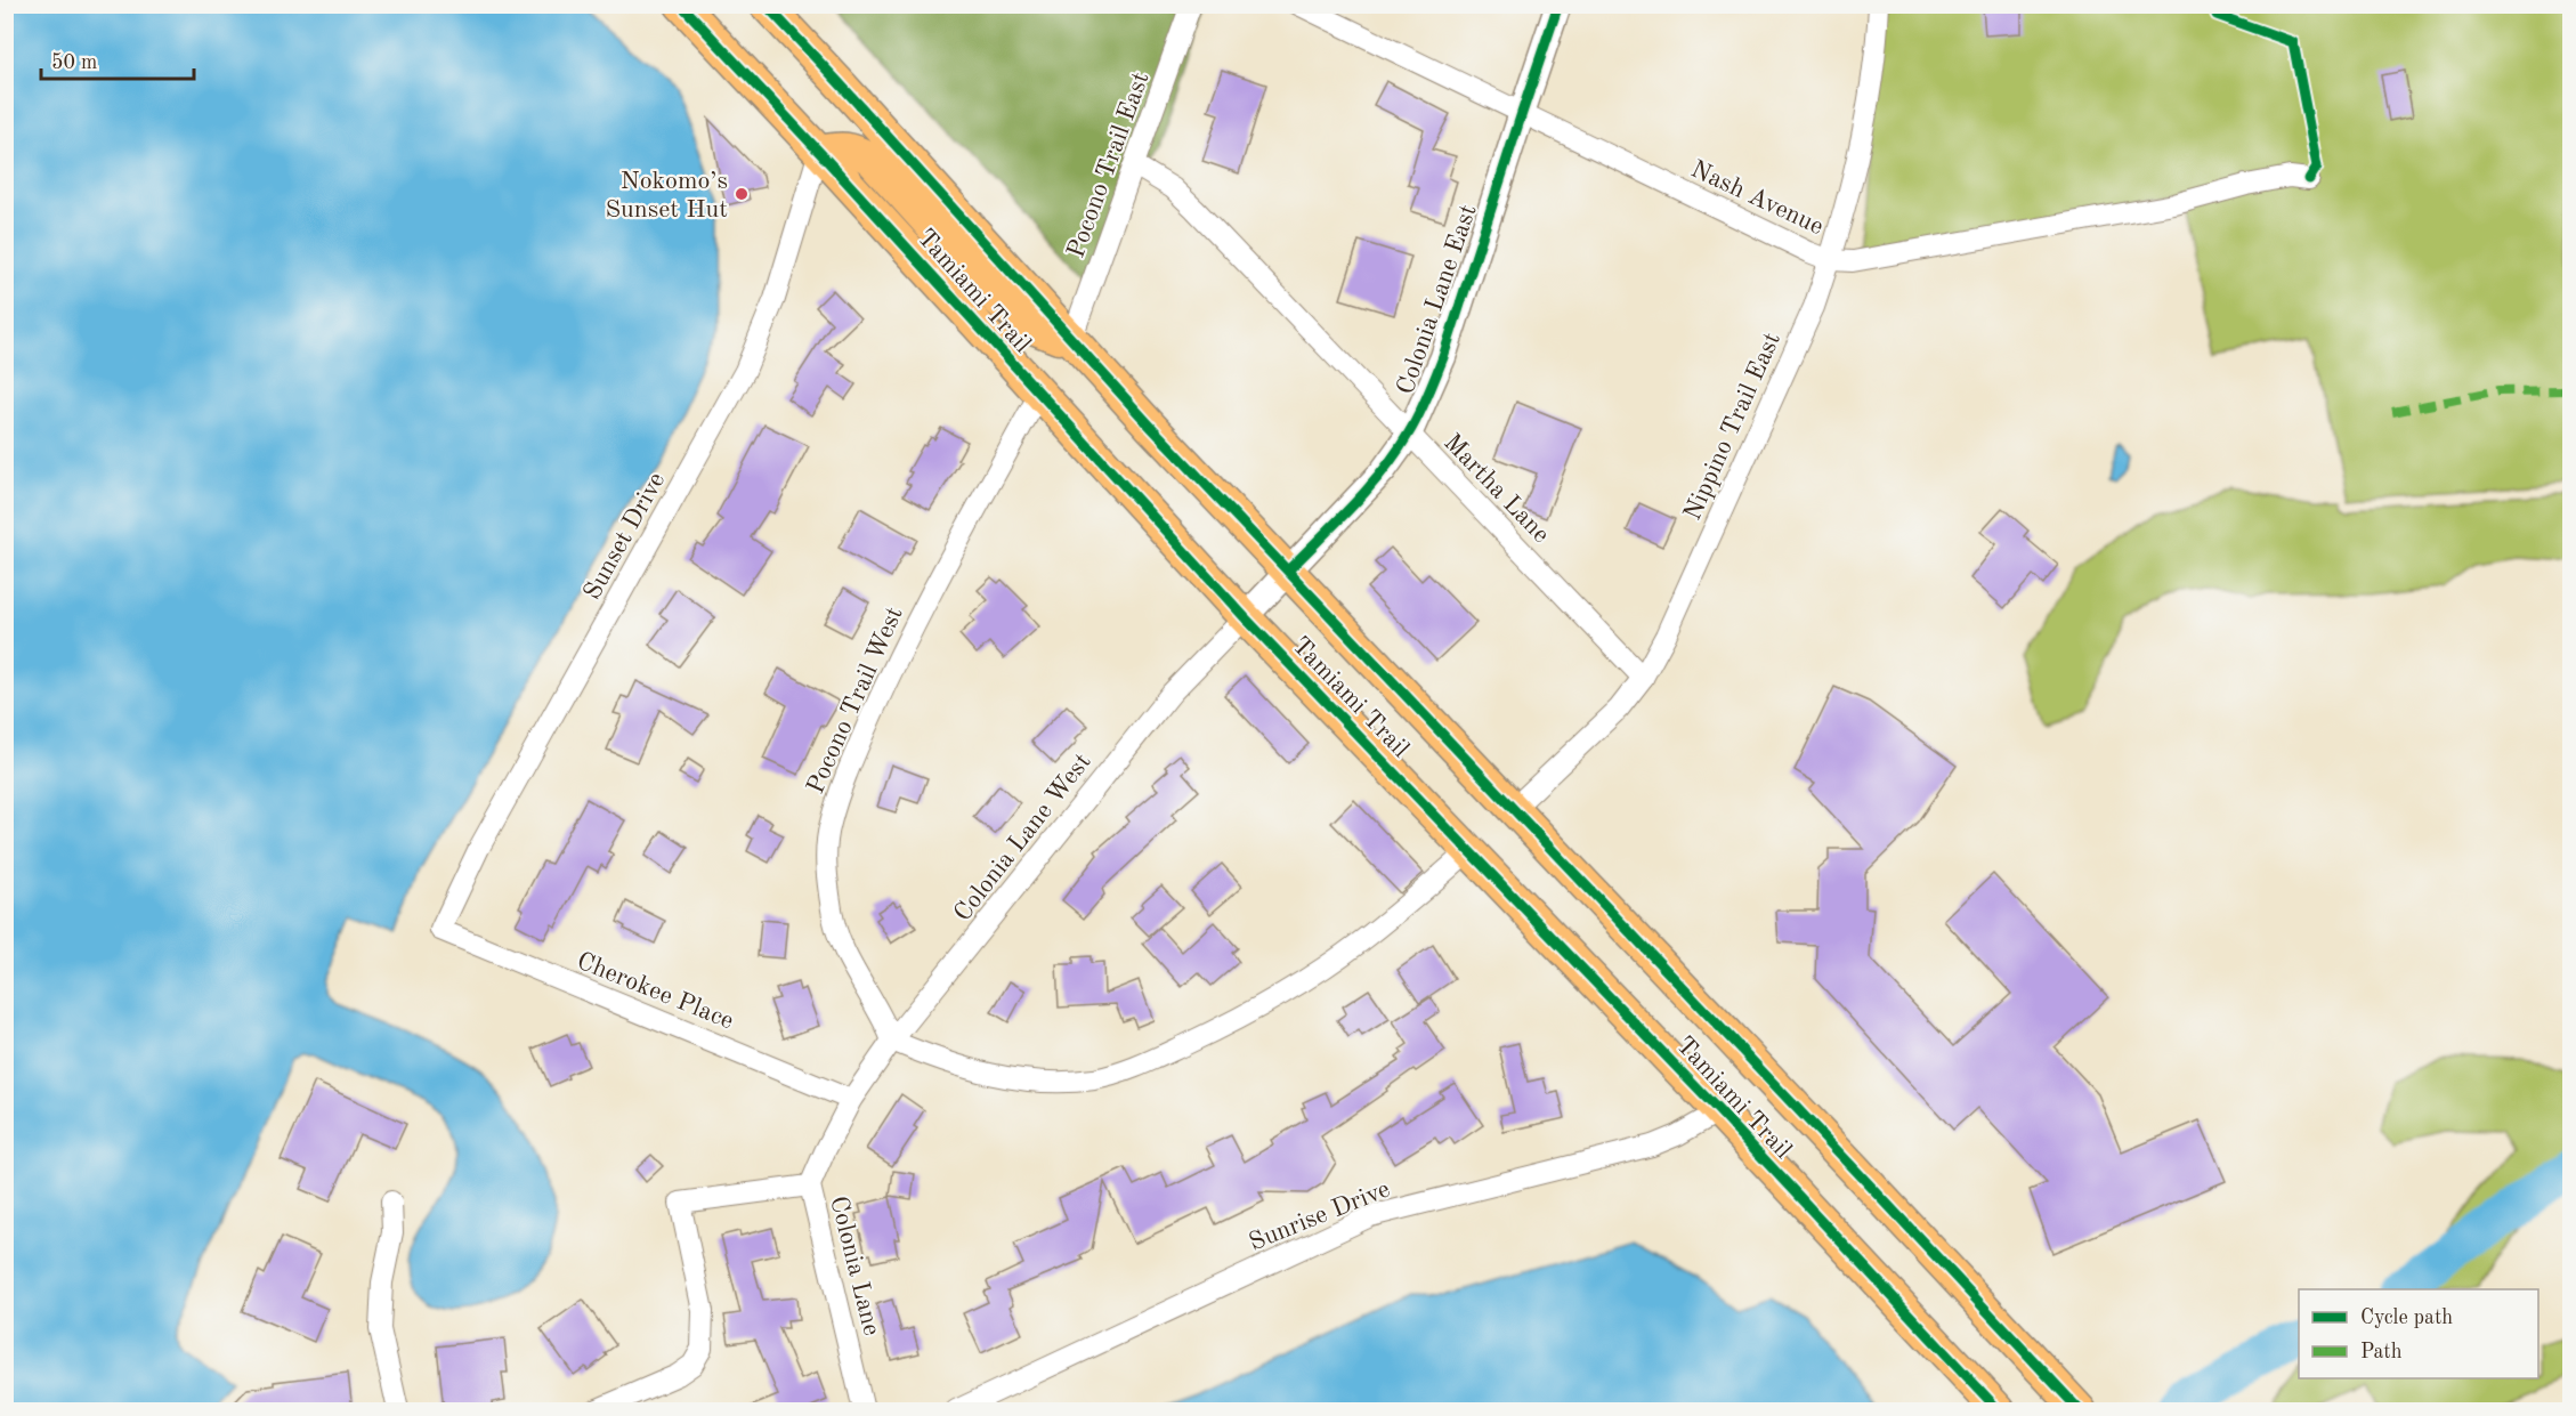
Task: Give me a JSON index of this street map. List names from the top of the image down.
{
  "streets": {
    "main road": ["Tamiami Trail"],
    "street": [
      "Pocono Trail East",
      "Nash Avenue",
      "Colonia Lane East",
      "Nippino Trail East",
      "Martha Lane",
      "Sunset Drive",
      "Pocono Trail West",
      "Colonia Lane West",
      "Cherokee Place",
      "Sunrise Drive",
      "Colonia Lane"
    ]
  },
  "crossings": [
    ["Pocono Trail East", "Tamiami Trail"],
    ["Pocono Trail East", "Martha Lane"],
    ["Nash Avenue", "Colonia Lane East"],
    ["Nash Avenue", "Nippino Trail East"],
    ["Tamiami Trail", "Colonia Lane East"],
    ["Tamiami Trail", "Nippino Trail East"],
    ["Tamiami Trail", "Sunset Drive"],
    ["Tamiami Trail", "Pocono Trail West"],
    ["Tamiami Trail", "Colonia Lane West"],
    ["Tamiami Trail", "Sunrise Drive"],
    ["Colonia Lane East", "Martha Lane"],
    ["Colonia Lane East", "Colonia Lane West"],
    ["Nippino Trail East", "Martha Lane"],
    ["Sunset Drive", "Cherokee Place"],
    ["Pocono Trail West", "Colonia Lane West"],
    ["Colonia Lane West", "Cherokee Place"],
    ["Colonia Lane West", "Colonia Lane"],
    ["Cherokee Place", "Colonia Lane"]
  ],
  "places": ["Nokomo’s Sunset Hut"],
  "legend": ["Cycle path", "Path"],
  "scale_bar": "50 m"
}
